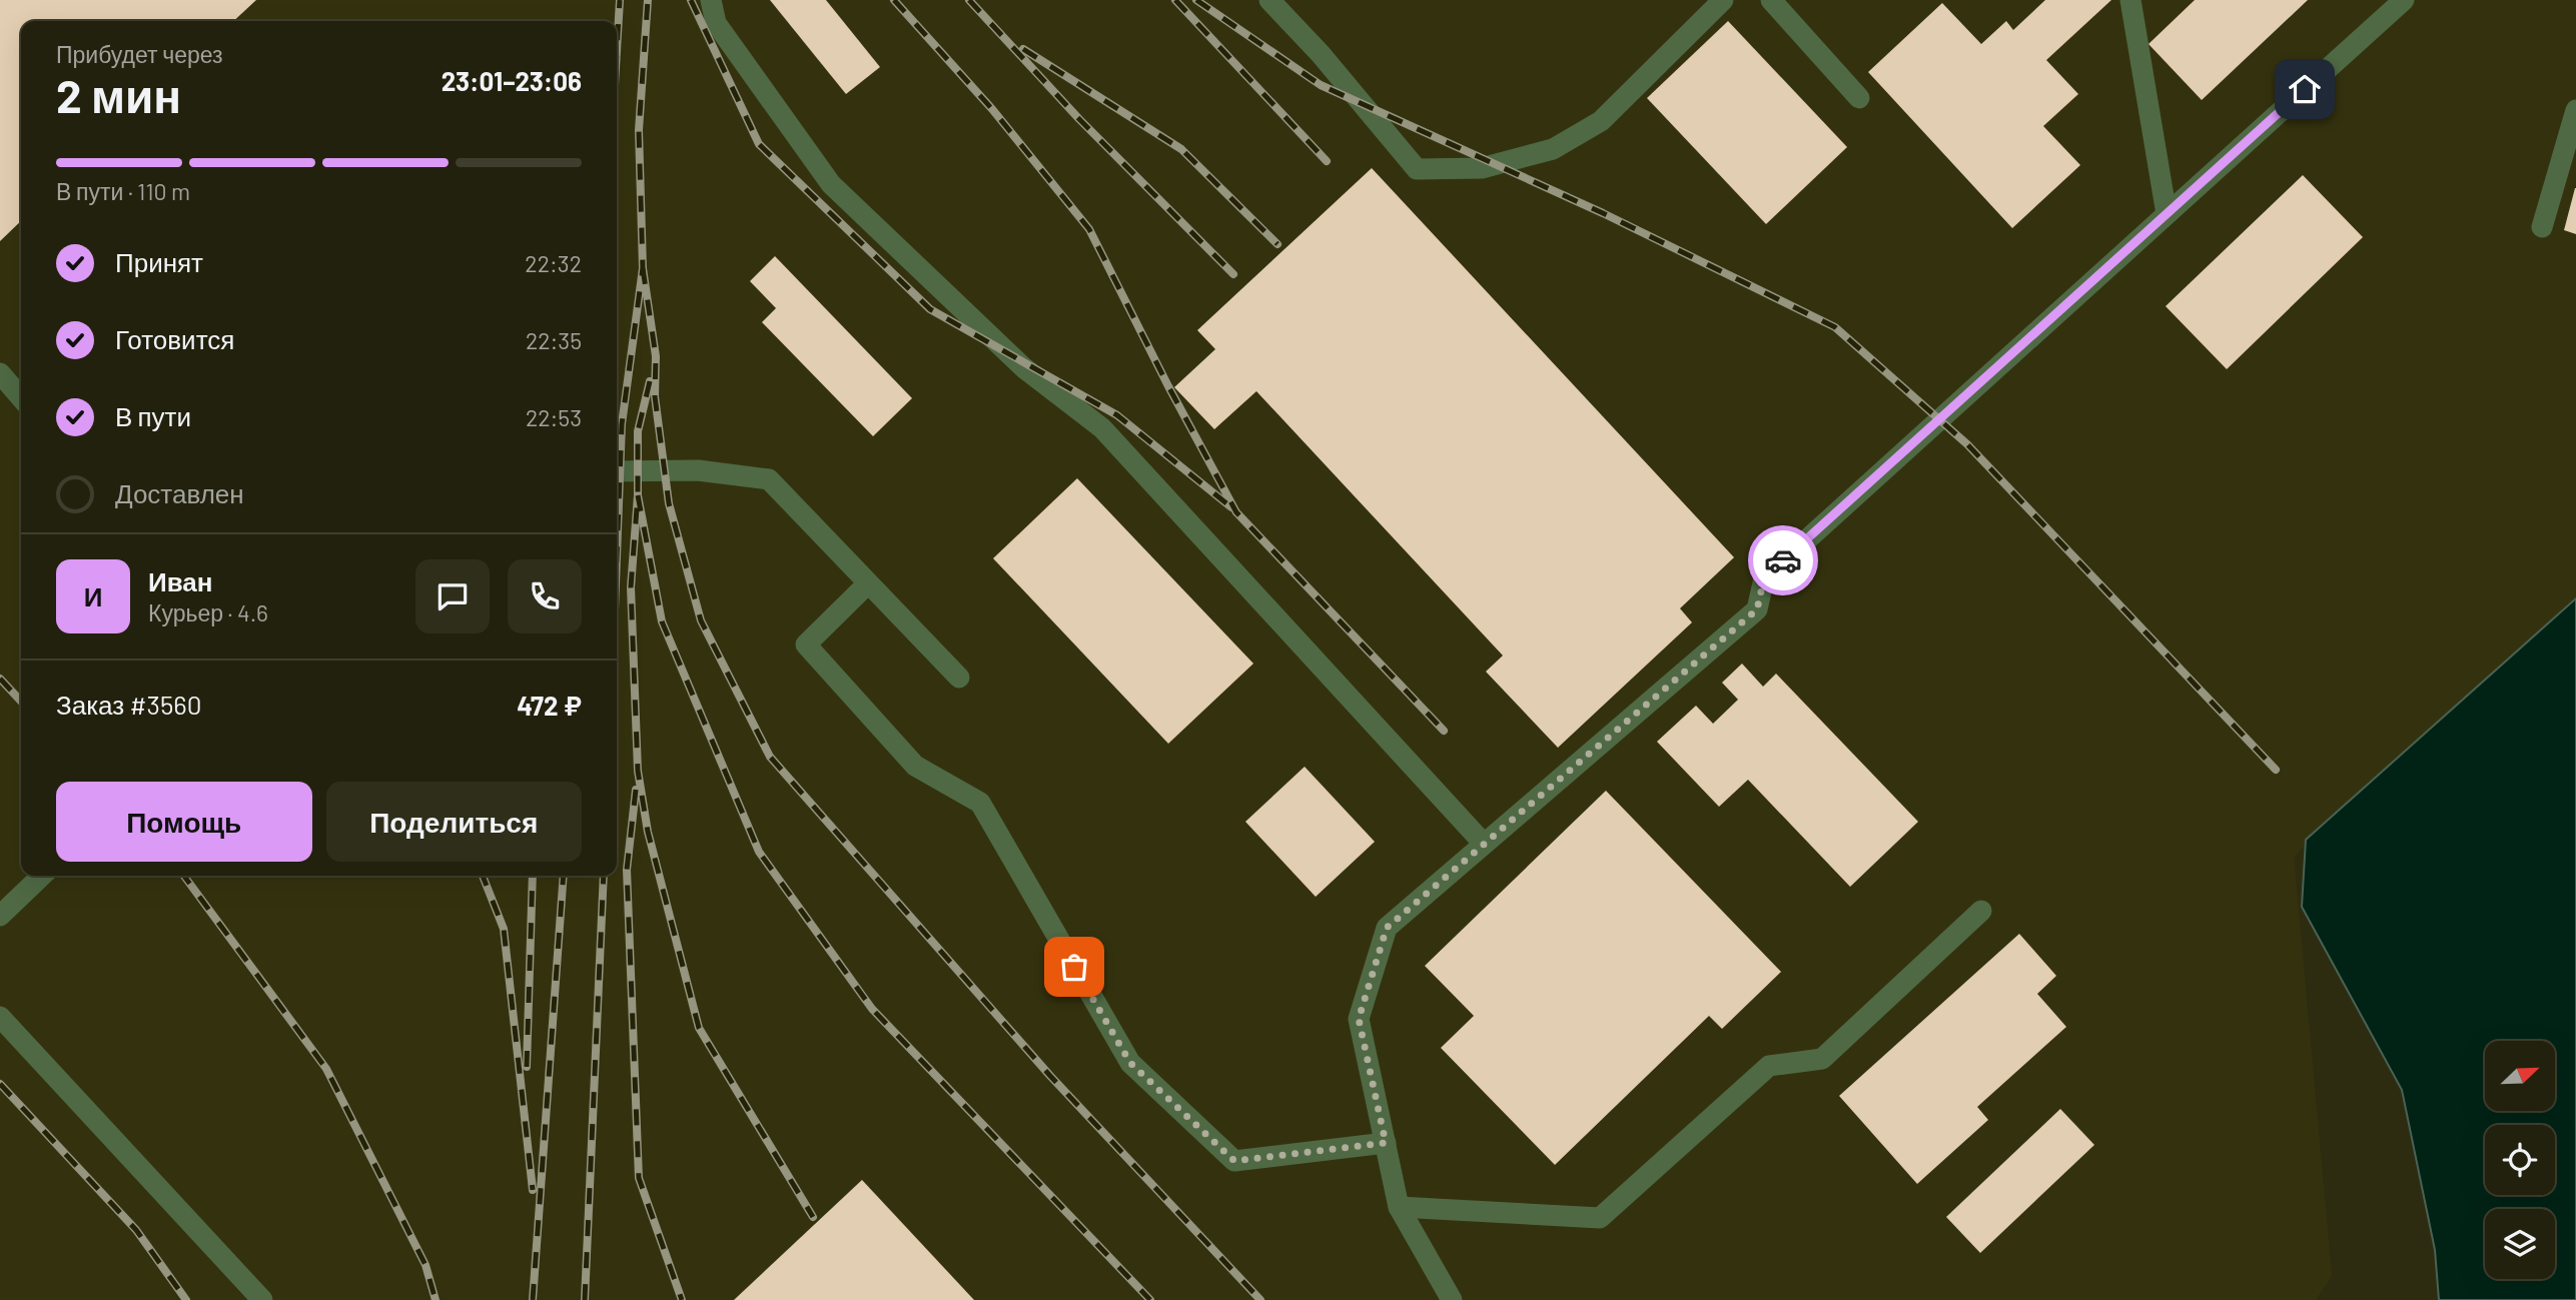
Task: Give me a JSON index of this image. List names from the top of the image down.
{
  "north": "top right",
  "page": {
    "heading": ["2 мин", "Прибудет через", "23:01–23:06"],
    "panel": [
      "Иван",
      "Курьер · 4.6",
      "Заказ #3560",
      "472 ₽"
    ],
    "bar": "В пути · 110 m",
    "list": [
      ["Принят", "22:32"],
      ["Готовится", "22:35"],
      ["В пути", "22:53"],
      "Доставлен"
    ],
    "round": "И",
    "buttons": ["Помощь", "Поделиться"]
  }
}
